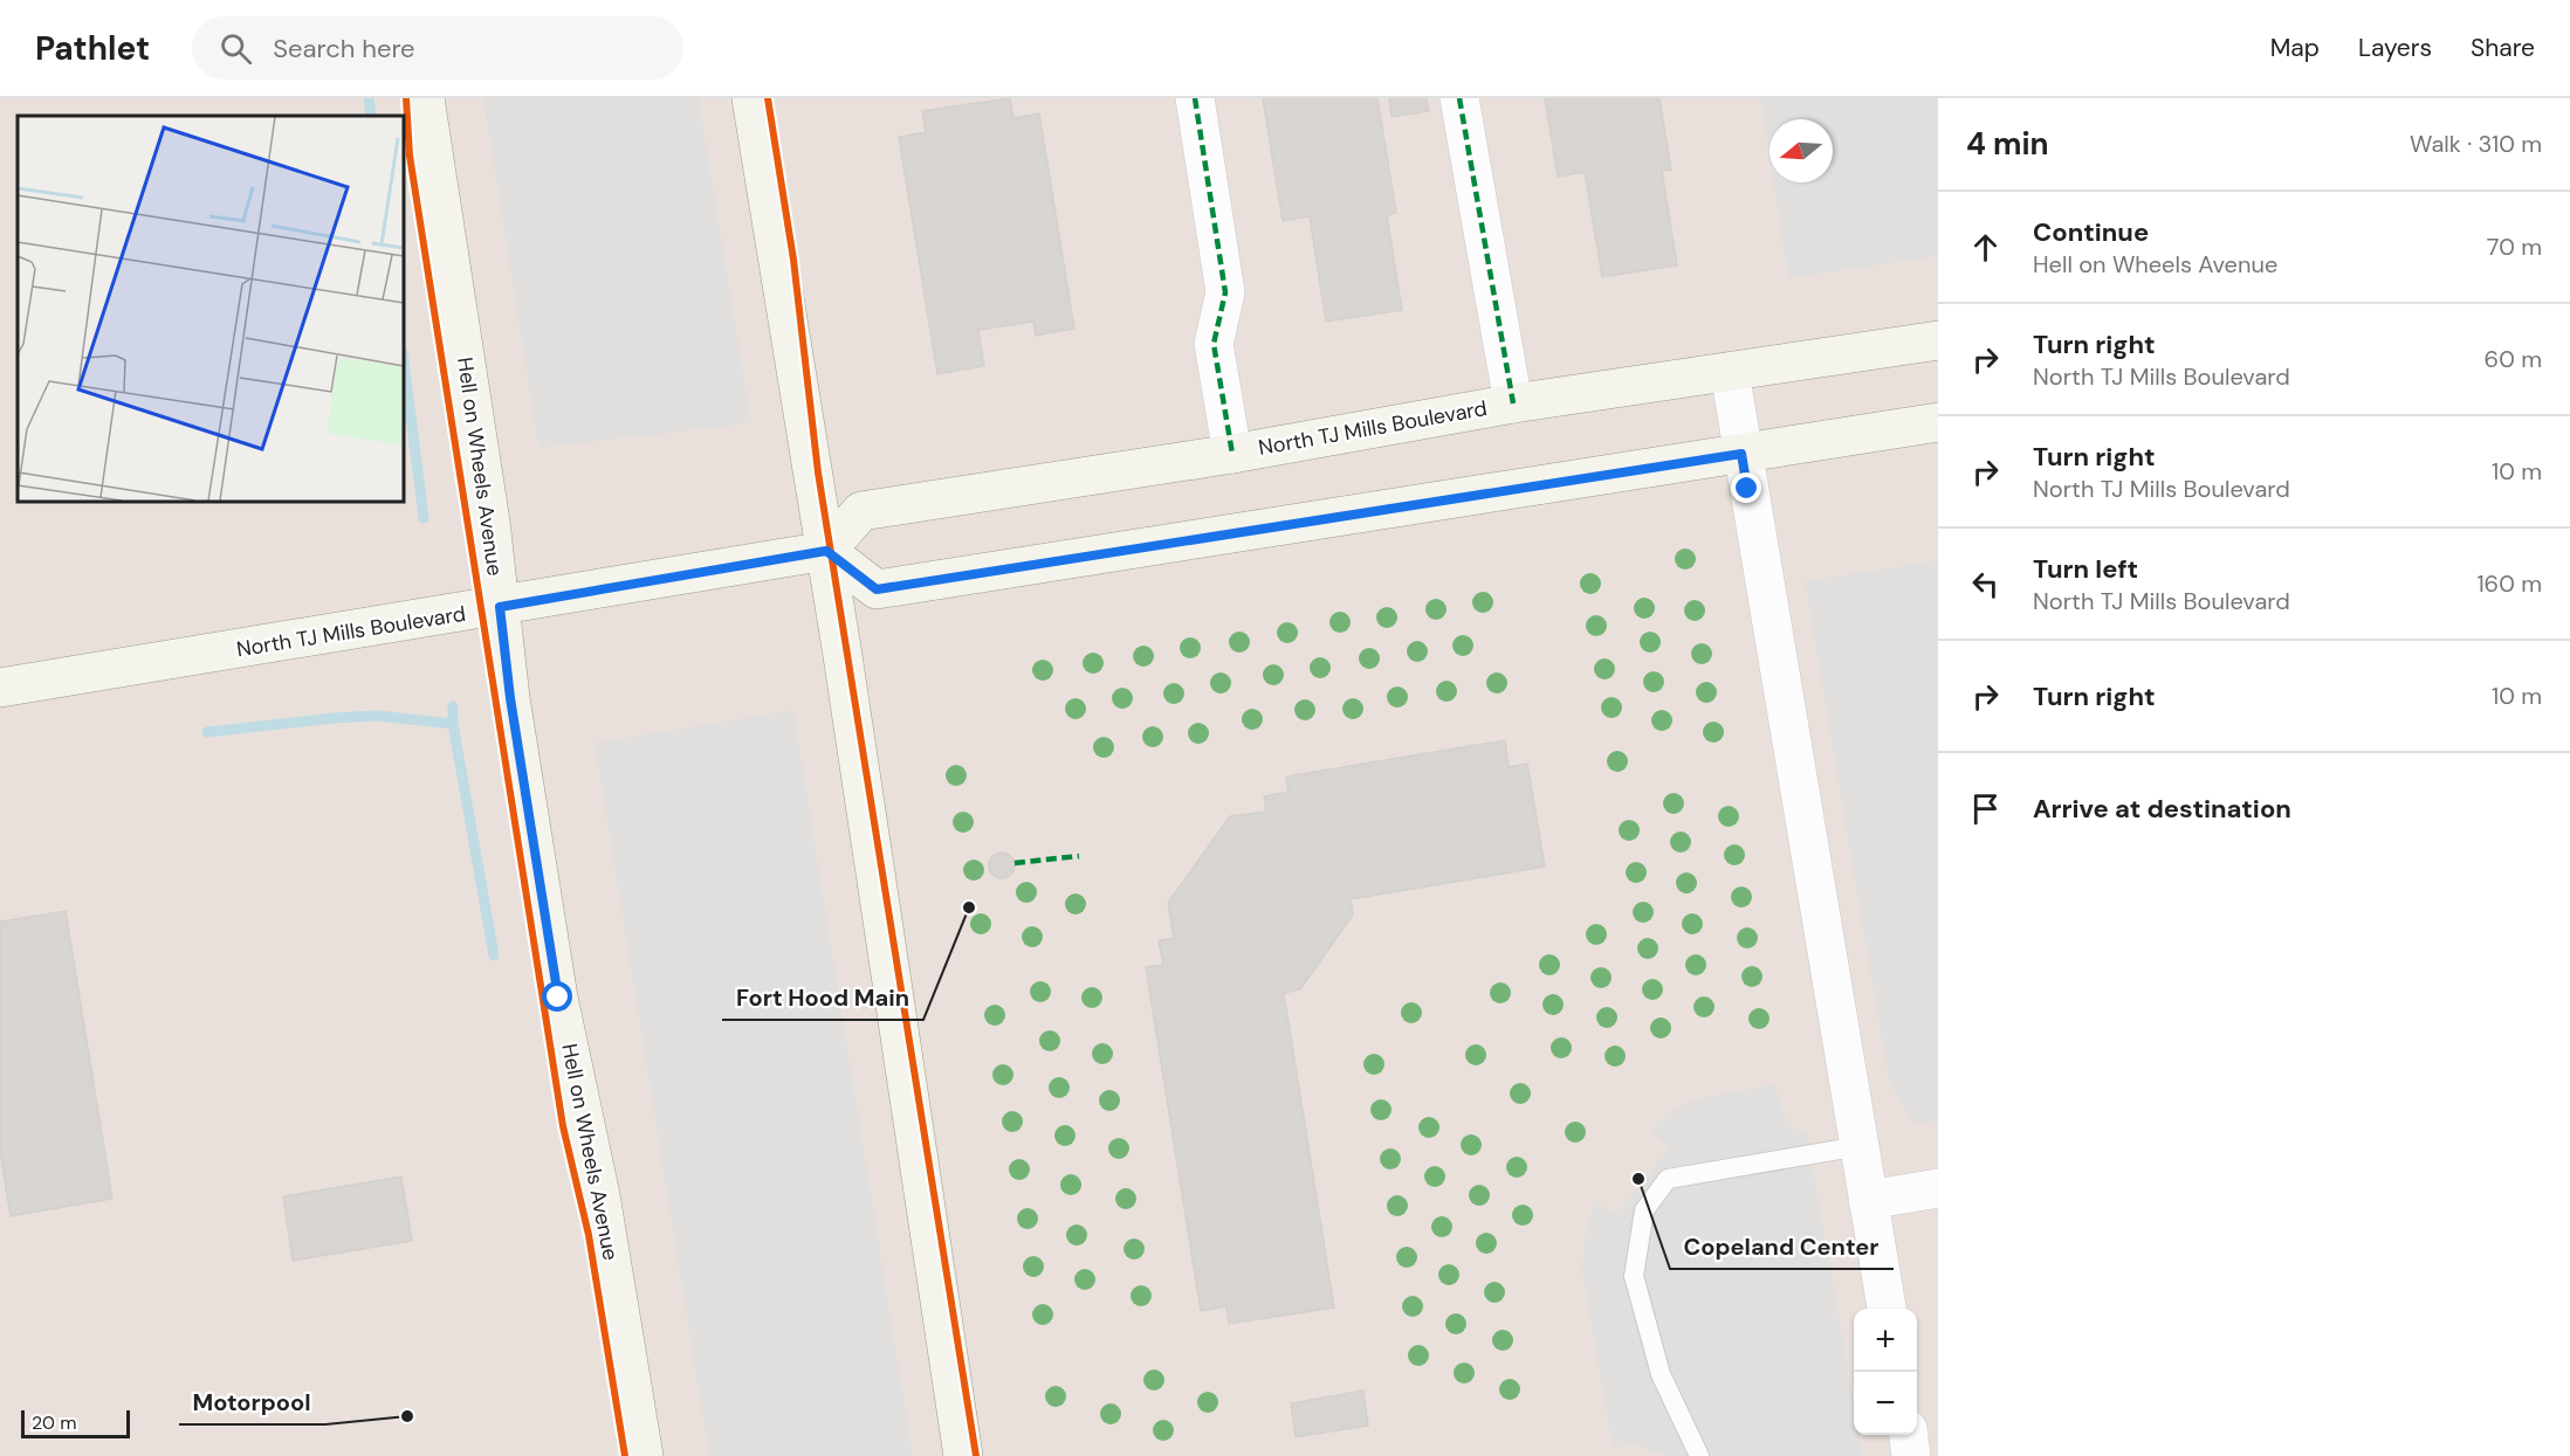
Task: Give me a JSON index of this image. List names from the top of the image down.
{
  "streets": {
    "street": ["North TJ Mills Boulevard", "Hell on Wheels Avenue"]
  },
  "crossings": [
    ["North TJ Mills Boulevard", "Hell on Wheels Avenue"]
  ],
  "places": ["Fort Hood Main", "Copeland Center", "Motorpool"],
  "scale_bar": "20 m",
  "north": "left",
  "page": {
    "header": "Pathlet",
    "search": "Search here",
    "nav": ["Map", "Layers", "Share"],
    "heading": ["4 min", "Walk · 310 m"],
    "list": [
      ["Continue", "Hell on Wheels Avenue", "70 m"],
      ["Turn right", "North TJ Mills Boulevard", "60 m"],
      ["Turn right", "North TJ Mills Boulevard", "10 m"],
      ["Turn left", "North TJ Mills Boulevard", "160 m"],
      ["Turn right", "10 m"],
      "Arrive at destination"
    ],
    "map_buttons": ["+", "−"],
    "scale": "20 m"
  }
}
